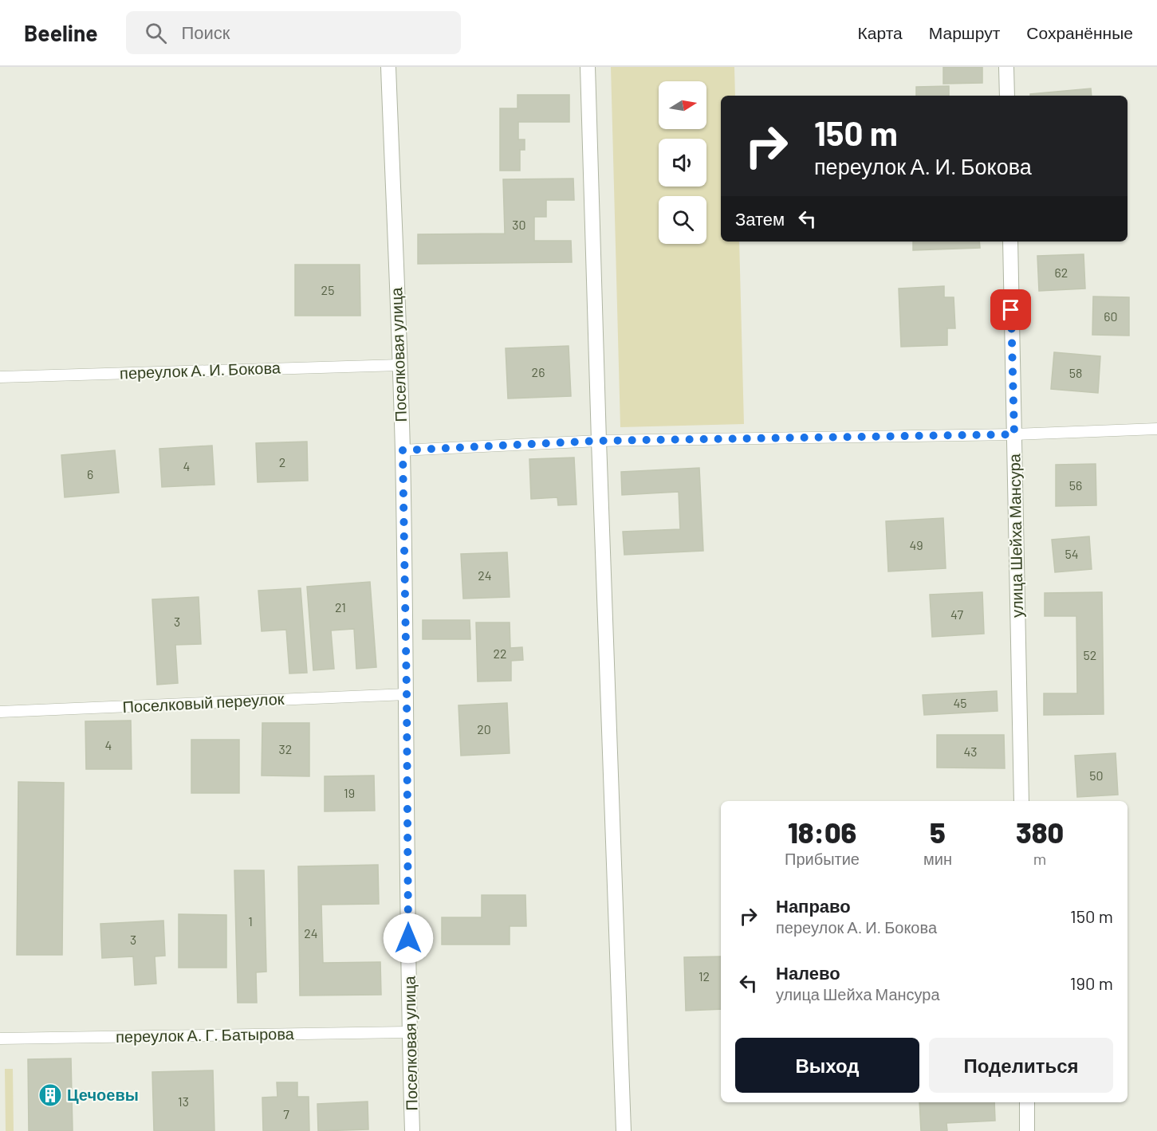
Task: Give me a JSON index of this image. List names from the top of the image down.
{
  "streets": {
    "street": ["Поселковая улица", "улица Шейха Мансура"],
    "lane": ["переулок А. И. Бокова", "Поселковый переулок", "переулок А. Г. Батырова"]
  },
  "crossings": [
    ["Поселковая улица", "переулок А. И. Бокова"],
    ["Поселковая улица", "Поселковый переулок"],
    ["Поселковая улица", "переулок А. Г. Батырова"]
  ],
  "places": {
    "building": ["Цечоевы"]
  },
  "house_numbers": [
    "30",
    "62",
    "25",
    "60",
    "26",
    "58",
    "2",
    "4",
    "6",
    "56",
    "49",
    "54",
    "24",
    "21",
    "47",
    "3",
    "22",
    "52",
    "45",
    "20",
    "4",
    "32",
    "43",
    "50",
    "19",
    "1",
    "24",
    "3",
    "12",
    "13",
    "7"
  ],
  "north": "right",
  "page": {
    "header": "Beeline",
    "search": "Поиск",
    "nav": ["Карта", "Маршрут", "Сохранённые"],
    "turn": ["150 m", "переулок А. И. Бокова"],
    "then": "Затем",
    "eta": [
      "18:06",
      "Прибытие",
      "5",
      "мин",
      "380",
      "m"
    ],
    "list": [
      {
        "name": "Направо",
        "note": "переулок А. И. Бокова",
        "value": "150 m"
      },
      {
        "name": "Налево",
        "note": "улица Шейха Мансура",
        "value": "190 m"
      }
    ],
    "buttons": ["Выход", "Поделиться"]
  }
}
